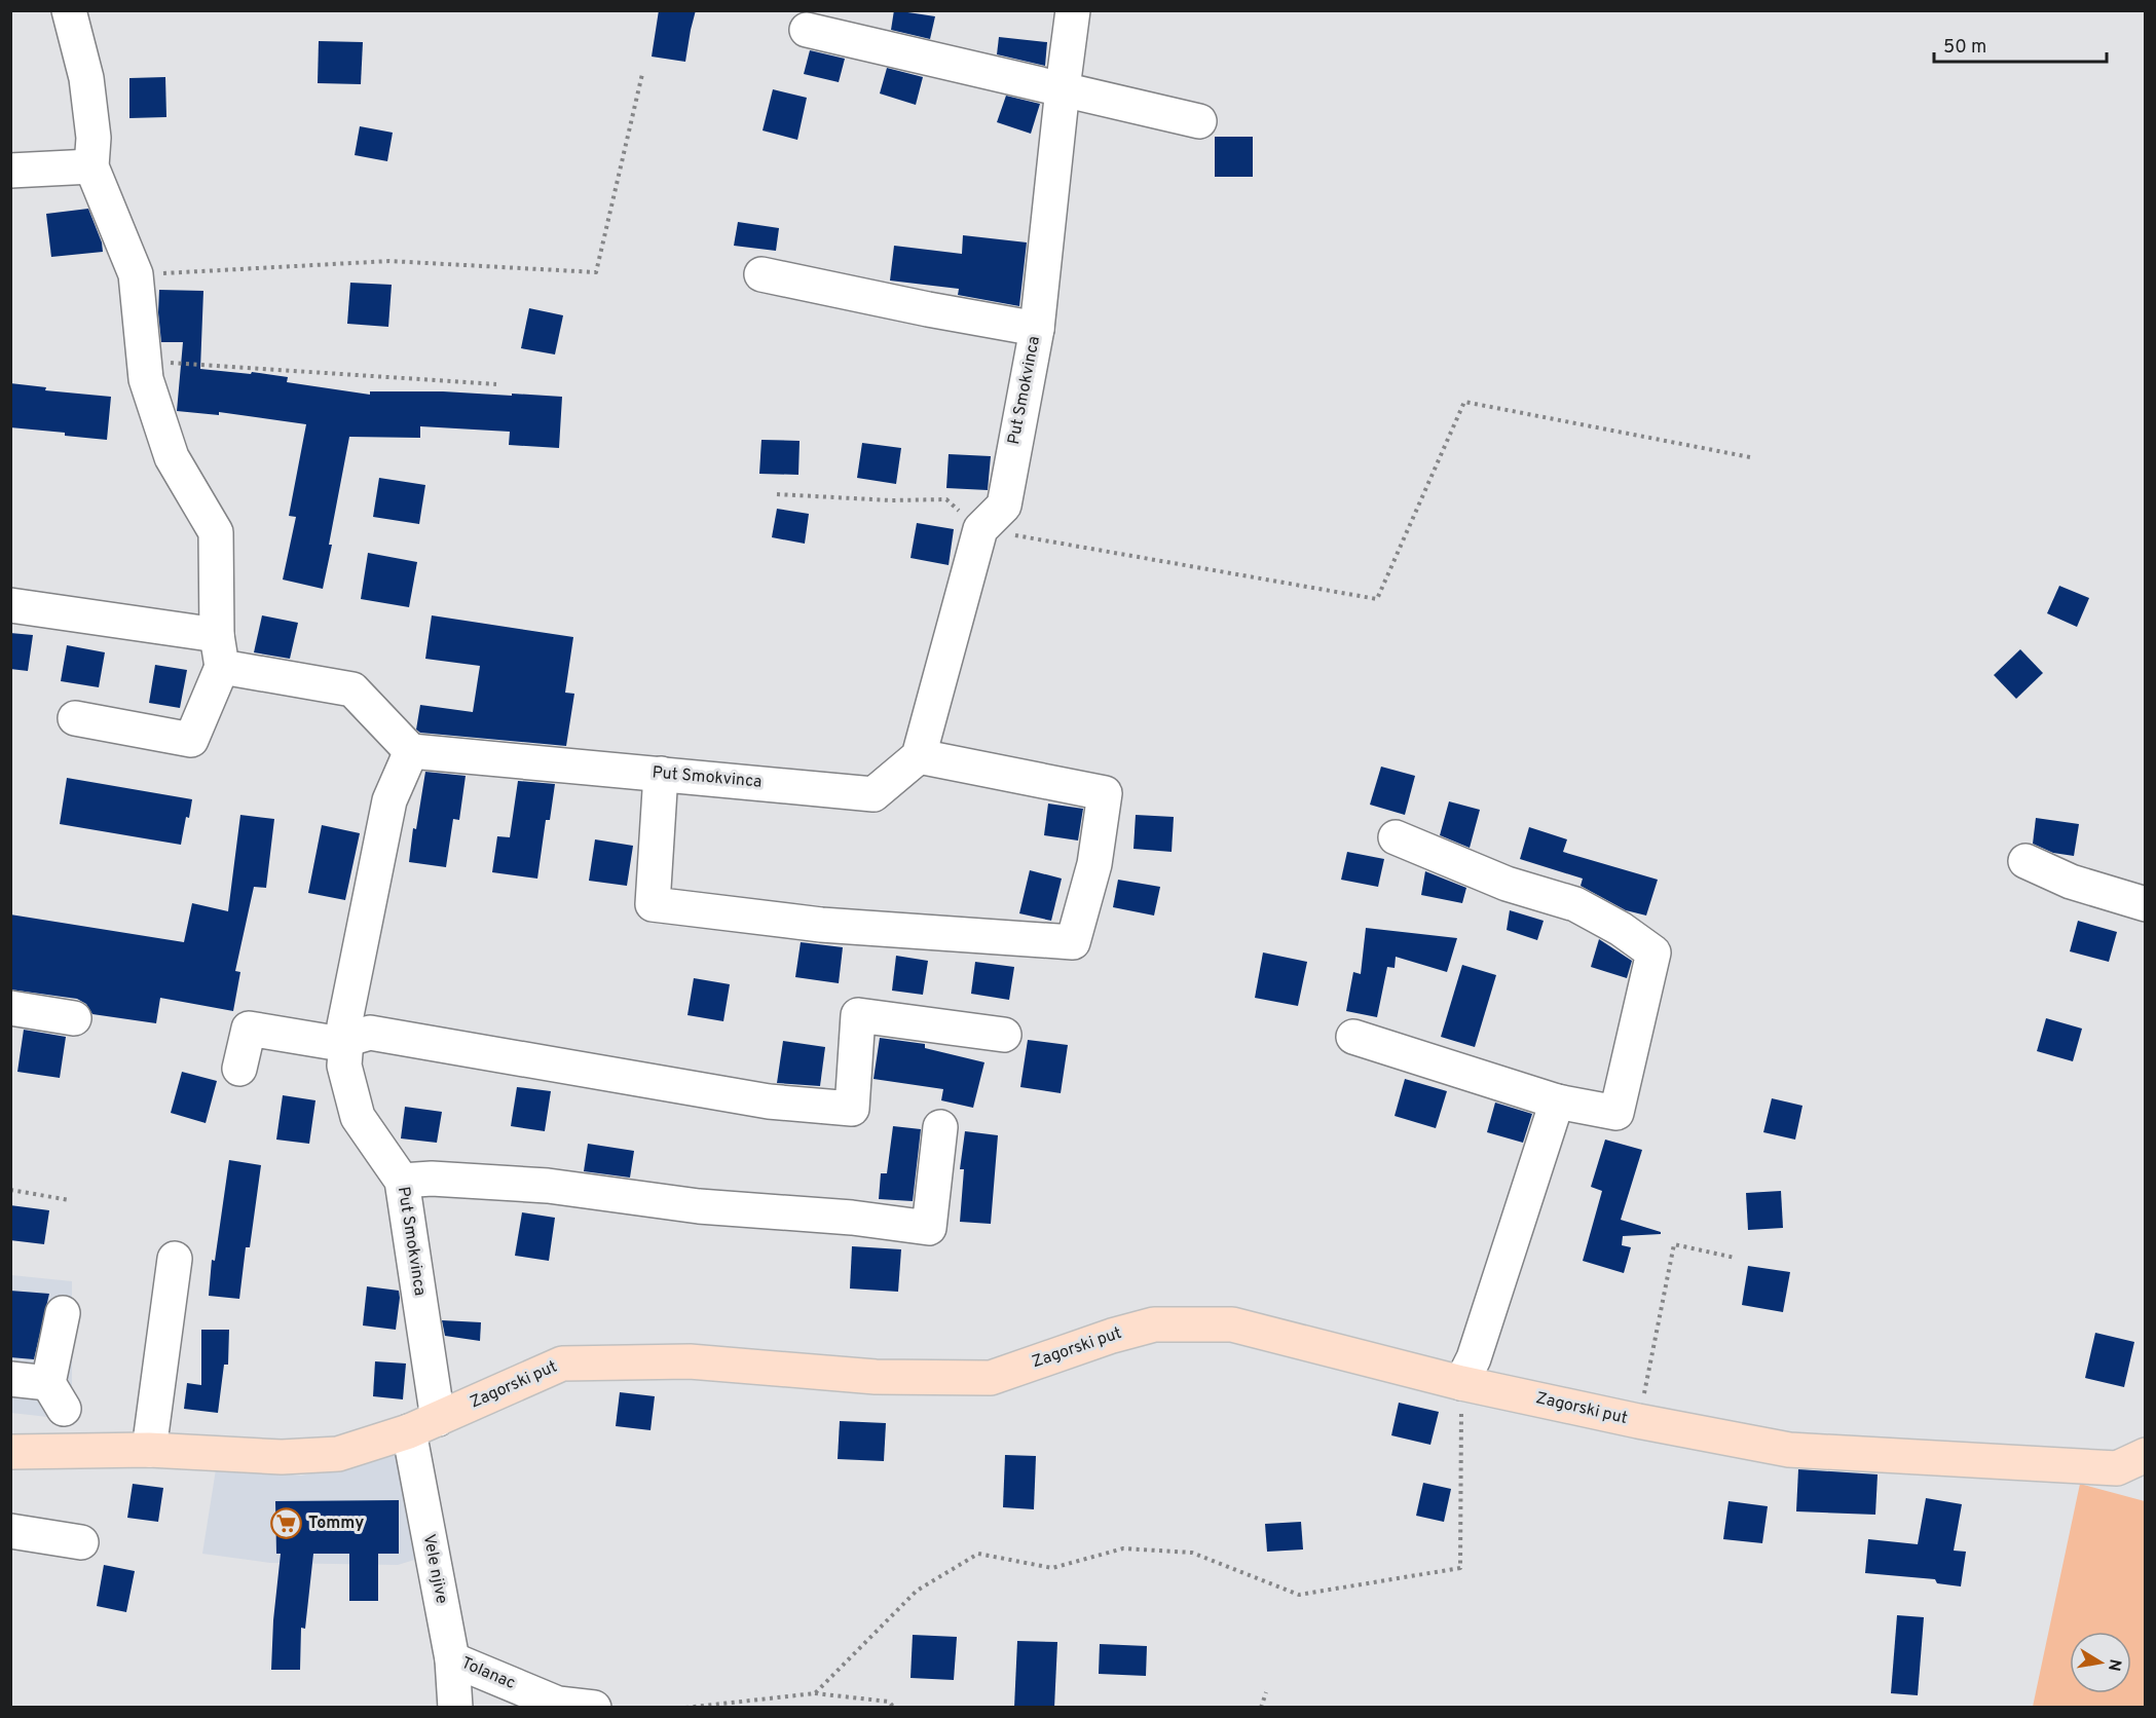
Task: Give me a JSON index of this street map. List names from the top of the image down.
{
  "streets": {
    "main road": ["Zagorski put"],
    "street": ["Put Smokvinca", "Vele njive", "Tolanac"]
  },
  "crossings": [
    ["Put Smokvinca", "Zagorski put"],
    ["Put Smokvinca", "Vele njive"],
    ["Zagorski put", "Vele njive"],
    ["Vele njive", "Tolanac"]
  ],
  "places": {
    "supermarket": ["Tommy"]
  },
  "scale_bar": "50 m",
  "north": "right"
}
